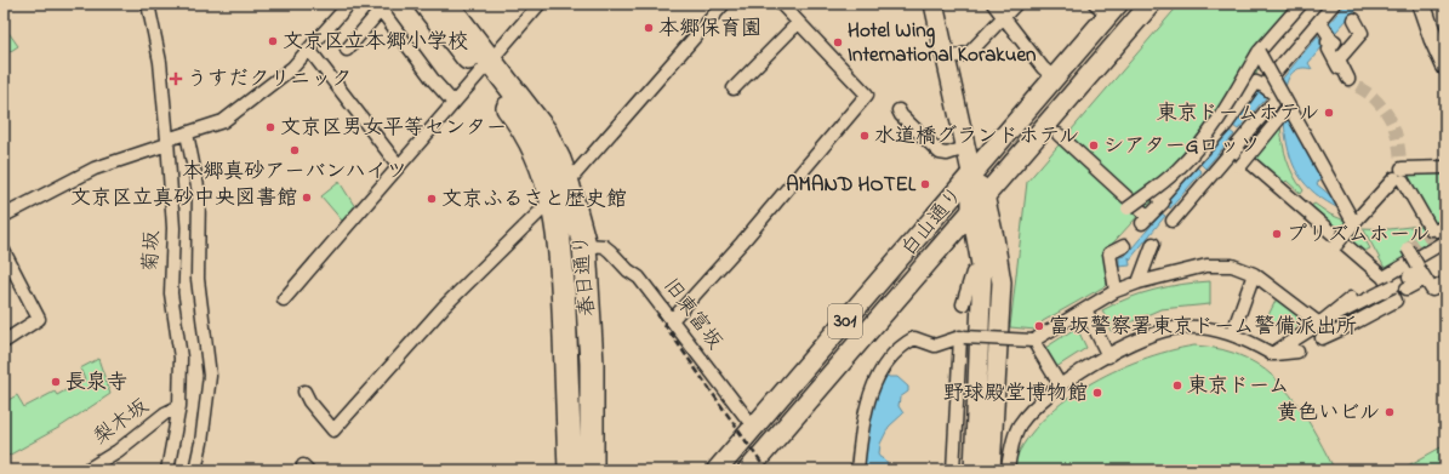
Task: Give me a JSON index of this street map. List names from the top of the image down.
{
  "streets": {
    "highway": ["春日通り"],
    "main road": ["白山通り", "301"],
    "street": ["菊坂", "旧東富坂", "梨木坂"]
  },
  "crossings": [
    ["白山通り", "旧東富坂"],
    ["菊坂", "梨木坂"],
    ["春日通り", "旧東富坂"]
  ],
  "places": {
    "other": [
      "本郷保育園",
      "文京区立本郷小学校",
      "Hotel Wing International Korakuen",
      "東京ドームホテル",
      "文京区男女平等センター",
      "水道橋グランドホテル",
      "シアターGロッソ",
      "本郷真砂アーバンハイツ",
      "AMAND HOTEL",
      "文京区立真砂中央図書館",
      "文京ふるさと歴史館",
      "プリズムホール",
      "富坂警察署東京ドーム警備派出所",
      "長泉寺",
      "東京ドーム",
      "野球殿堂博物館",
      "黄色いビル"
    ],
    "health": ["うすだクリニック"]
  }
}
